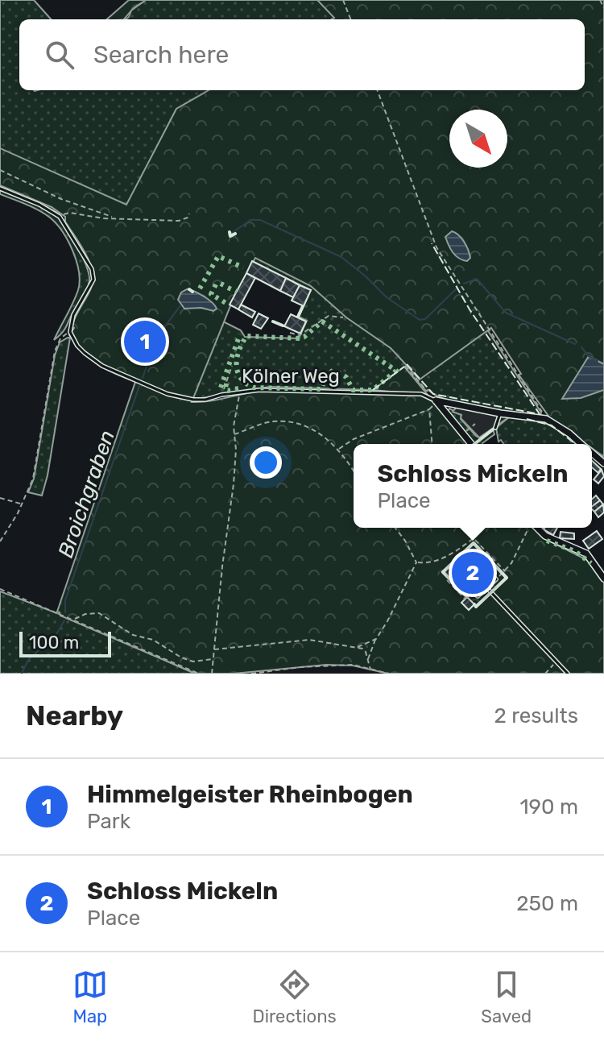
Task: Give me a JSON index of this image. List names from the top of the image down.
{
  "streets": {
    "lane": ["Kölner Weg"]
  },
  "water": ["Broichgraben"],
  "scale_bar": "100 m",
  "north": "bottom right",
  "page": {
    "search": "Search here",
    "pins": ["1", "2"],
    "popup": ["Schloss Mickeln", "Place"],
    "scale": "100 m",
    "heading": ["Nearby", "2 results"],
    "list": [
      {
        "mark": "1",
        "name": "Himmelgeister Rheinbogen",
        "note": "Park",
        "value": "190 m"
      },
      {
        "mark": "2",
        "name": "Schloss Mickeln",
        "note": "Place",
        "value": "250 m"
      }
    ],
    "nav": ["Map", "Directions", "Saved"]
  }
}
